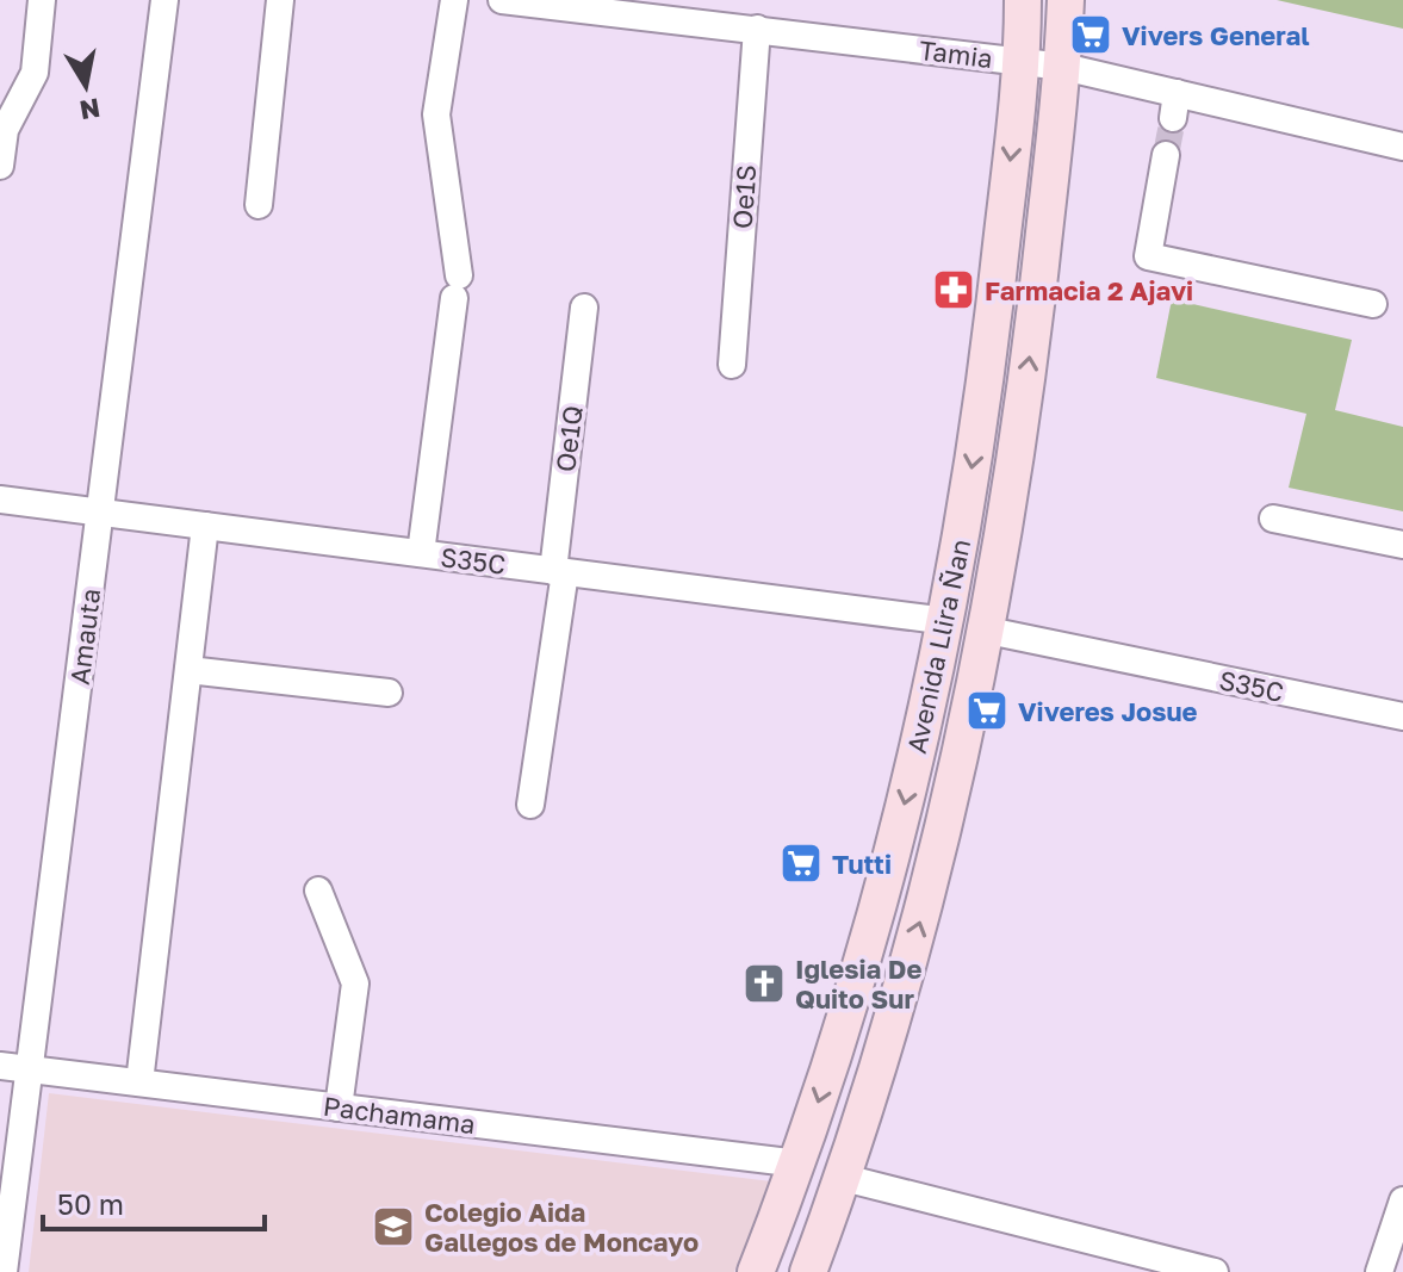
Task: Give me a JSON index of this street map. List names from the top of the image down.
{
  "streets": {
    "street": [
      "Tamia",
      "Oe1S",
      "Oe1Q",
      "S35C",
      "Amauta",
      "Avenida Llira Ñan",
      "Pachamama"
    ]
  },
  "crossings": [
    ["Tamia", "Oe1S"],
    ["Tamia", "Avenida Llira Ñan"],
    ["Oe1Q", "S35C"],
    ["S35C", "Amauta"],
    ["S35C", "Avenida Llira Ñan"],
    ["Amauta", "Pachamama"],
    ["Avenida Llira Ñan", "Pachamama"]
  ],
  "places": {
    "supermarket": ["Vivers General", "Viveres Josue", "Tutti"],
    "pharmacy": ["Farmacia 2 Ajavi"],
    "church": ["Iglesia De Quito Sur"],
    "school or university": ["Colegio Aida Gallegos de Moncayo"]
  },
  "scale_bar": "50 m",
  "north": "bottom"
}
